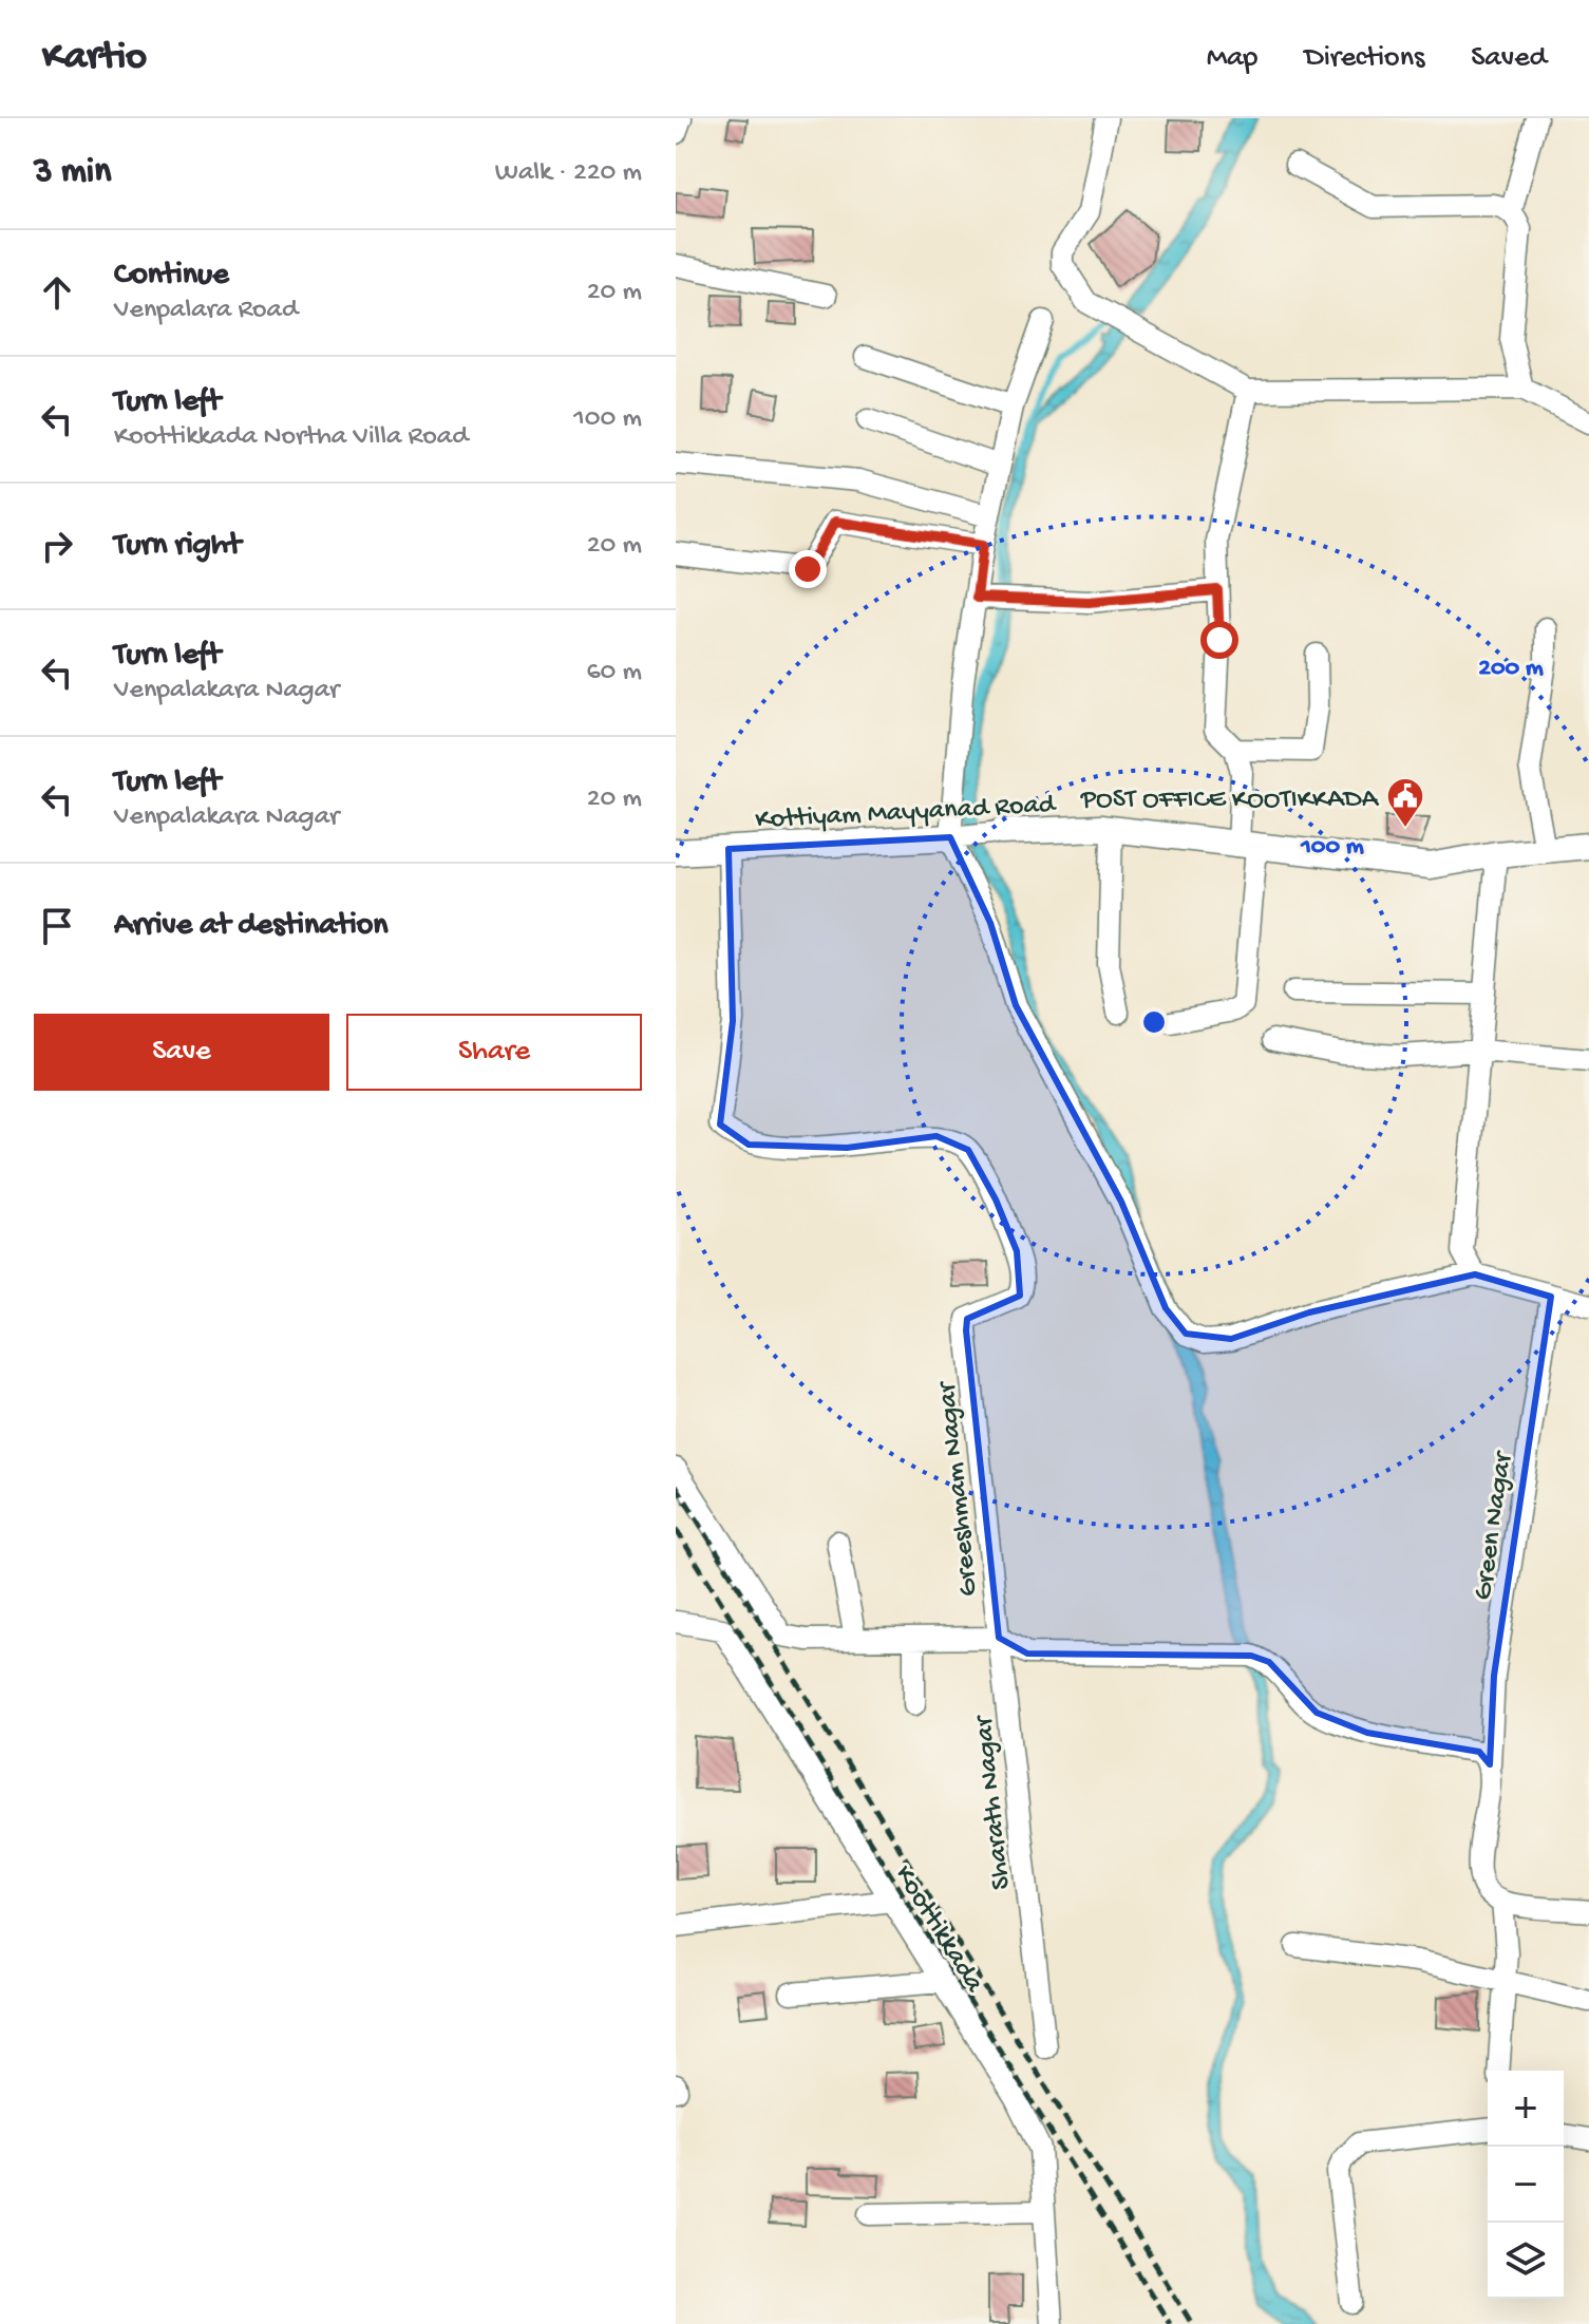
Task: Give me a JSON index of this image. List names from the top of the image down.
{
  "streets": {
    "main road": ["Kottiyam Mayyanad Road"],
    "street": [
      "Greeshmam Nagar",
      "Green Nagar",
      "Sharath Nagar",
      "Koottikkada"
    ]
  },
  "crossings": [
    ["Kottiyam Mayyanad Road", "Greeshmam Nagar"],
    ["Greeshmam Nagar", "Sharath Nagar"]
  ],
  "places": {
    "public building": ["POST OFFICE KOOTIKKADA"]
  },
  "page": {
    "header": "Kartio",
    "nav": ["Map", "Directions", "Saved"],
    "heading": ["3 min", "Walk · 220 m"],
    "list": [
      ["Continue", "Venpalara Road", "20 m"],
      ["Turn left", "Koottikkada Northa Villa Road", "100 m"],
      ["Turn right", "20 m"],
      ["Turn left", "Venpalakara Nagar", "60 m"],
      ["Turn left", "Venpalakara Nagar", "20 m"],
      "Arrive at destination"
    ],
    "buttons": ["Save", "Share"],
    "map_buttons": ["+", "−"]
  },
  "rings": ["200 m", "100 m"]
}
